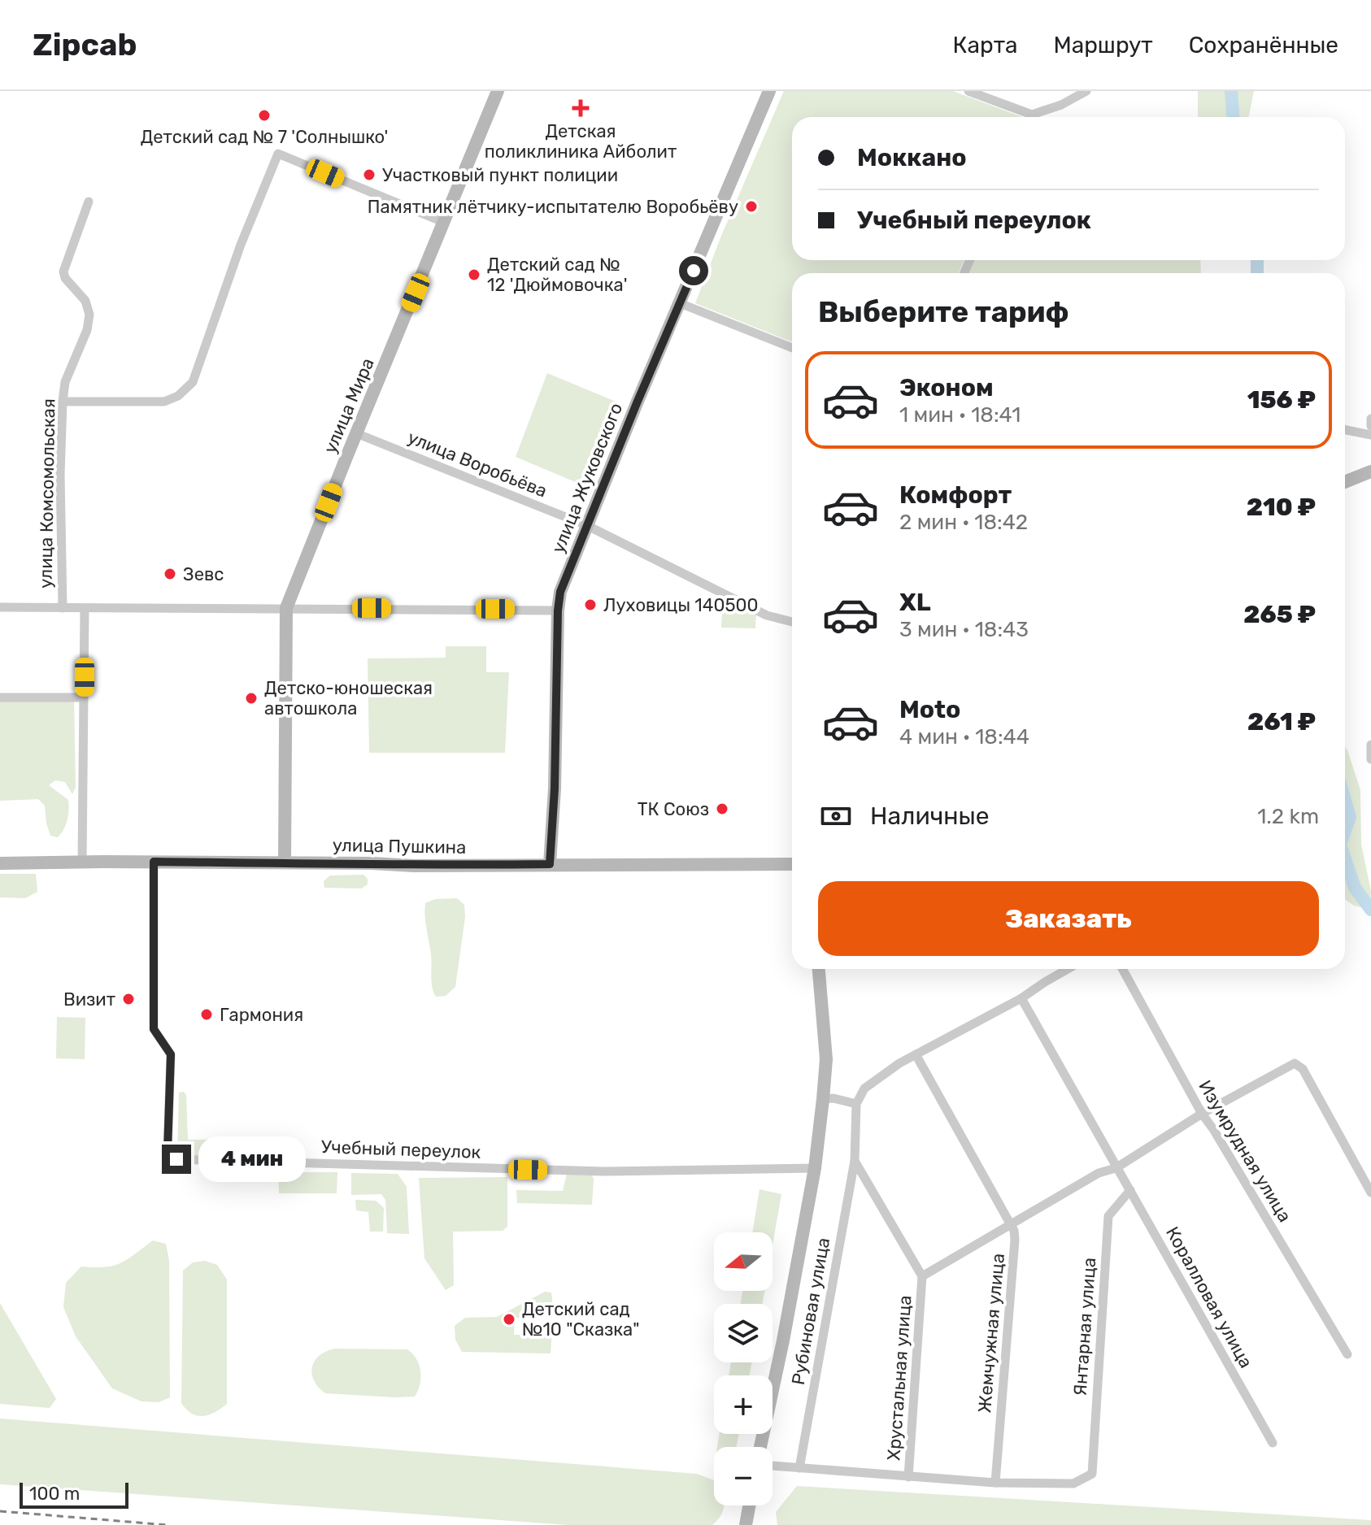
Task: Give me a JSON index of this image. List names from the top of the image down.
{
  "streets": {
    "street": [
      "улица Мира",
      "улица Воробьёва",
      "улица Жуковского",
      "улица Комсомольская",
      "улица Пушкина",
      "Учебный переулок",
      "Изумрудная улица",
      "Коралловая улица",
      "Рубиновая улица",
      "Янтарная улица",
      "Жемчужная улица",
      "Хрустальная улица"
    ]
  },
  "crossings": [
    ["улица Мира", "улица Воробьёва"],
    ["улица Мира", "улица Пушкина"],
    ["улица Воробьёва", "улица Жуковского"],
    ["улица Жуковского", "улица Пушкина"],
    ["улица Пушкина", "Учебный переулок"],
    ["Коралловая улица", "Янтарная улица"],
    ["Рубиновая улица", "Хрустальная улица"],
    ["Янтарная улица", "Жемчужная улица"]
  ],
  "places": {
    "health": ["Детская поликлиника Айболит"],
    "other": [
      "Детский сад № 7 'Солнышко'",
      "Участковый пункт полиции",
      "Памятник лётчику-испытателю Воробьёву",
      "Детский сад № 12 'Дюймовочка'",
      "Зевс",
      "Луховицы 140500",
      "Детско-юношеская автошкола",
      "ТК Союз",
      "Визит",
      "Гармония",
      "Детский сад №10 \"Сказка\""
    ]
  },
  "scale_bar": "100 m",
  "north": "left",
  "page": {
    "header": "Zipcab",
    "nav": ["Карта", "Маршрут", "Сохранённые"],
    "banner": ["Моккано", "Учебный переулок"],
    "heading": "Выберите тариф",
    "list": [
      {
        "name": "Эконом",
        "note": "1 мин · 18:41",
        "value": "156 ₽"
      },
      {
        "name": "Комфорт",
        "note": "2 мин · 18:42",
        "value": "210 ₽"
      },
      {
        "name": "XL",
        "note": "3 мин · 18:43",
        "value": "265 ₽"
      },
      {
        "name": "Moto",
        "note": "4 мин · 18:44",
        "value": "261 ₽"
      }
    ],
    "pay": ["Наличные", "1.2 km"],
    "buttons": "Заказать",
    "bubble": "4 мин",
    "map_buttons": ["+", "−"],
    "scale": "100 m"
  }
}
